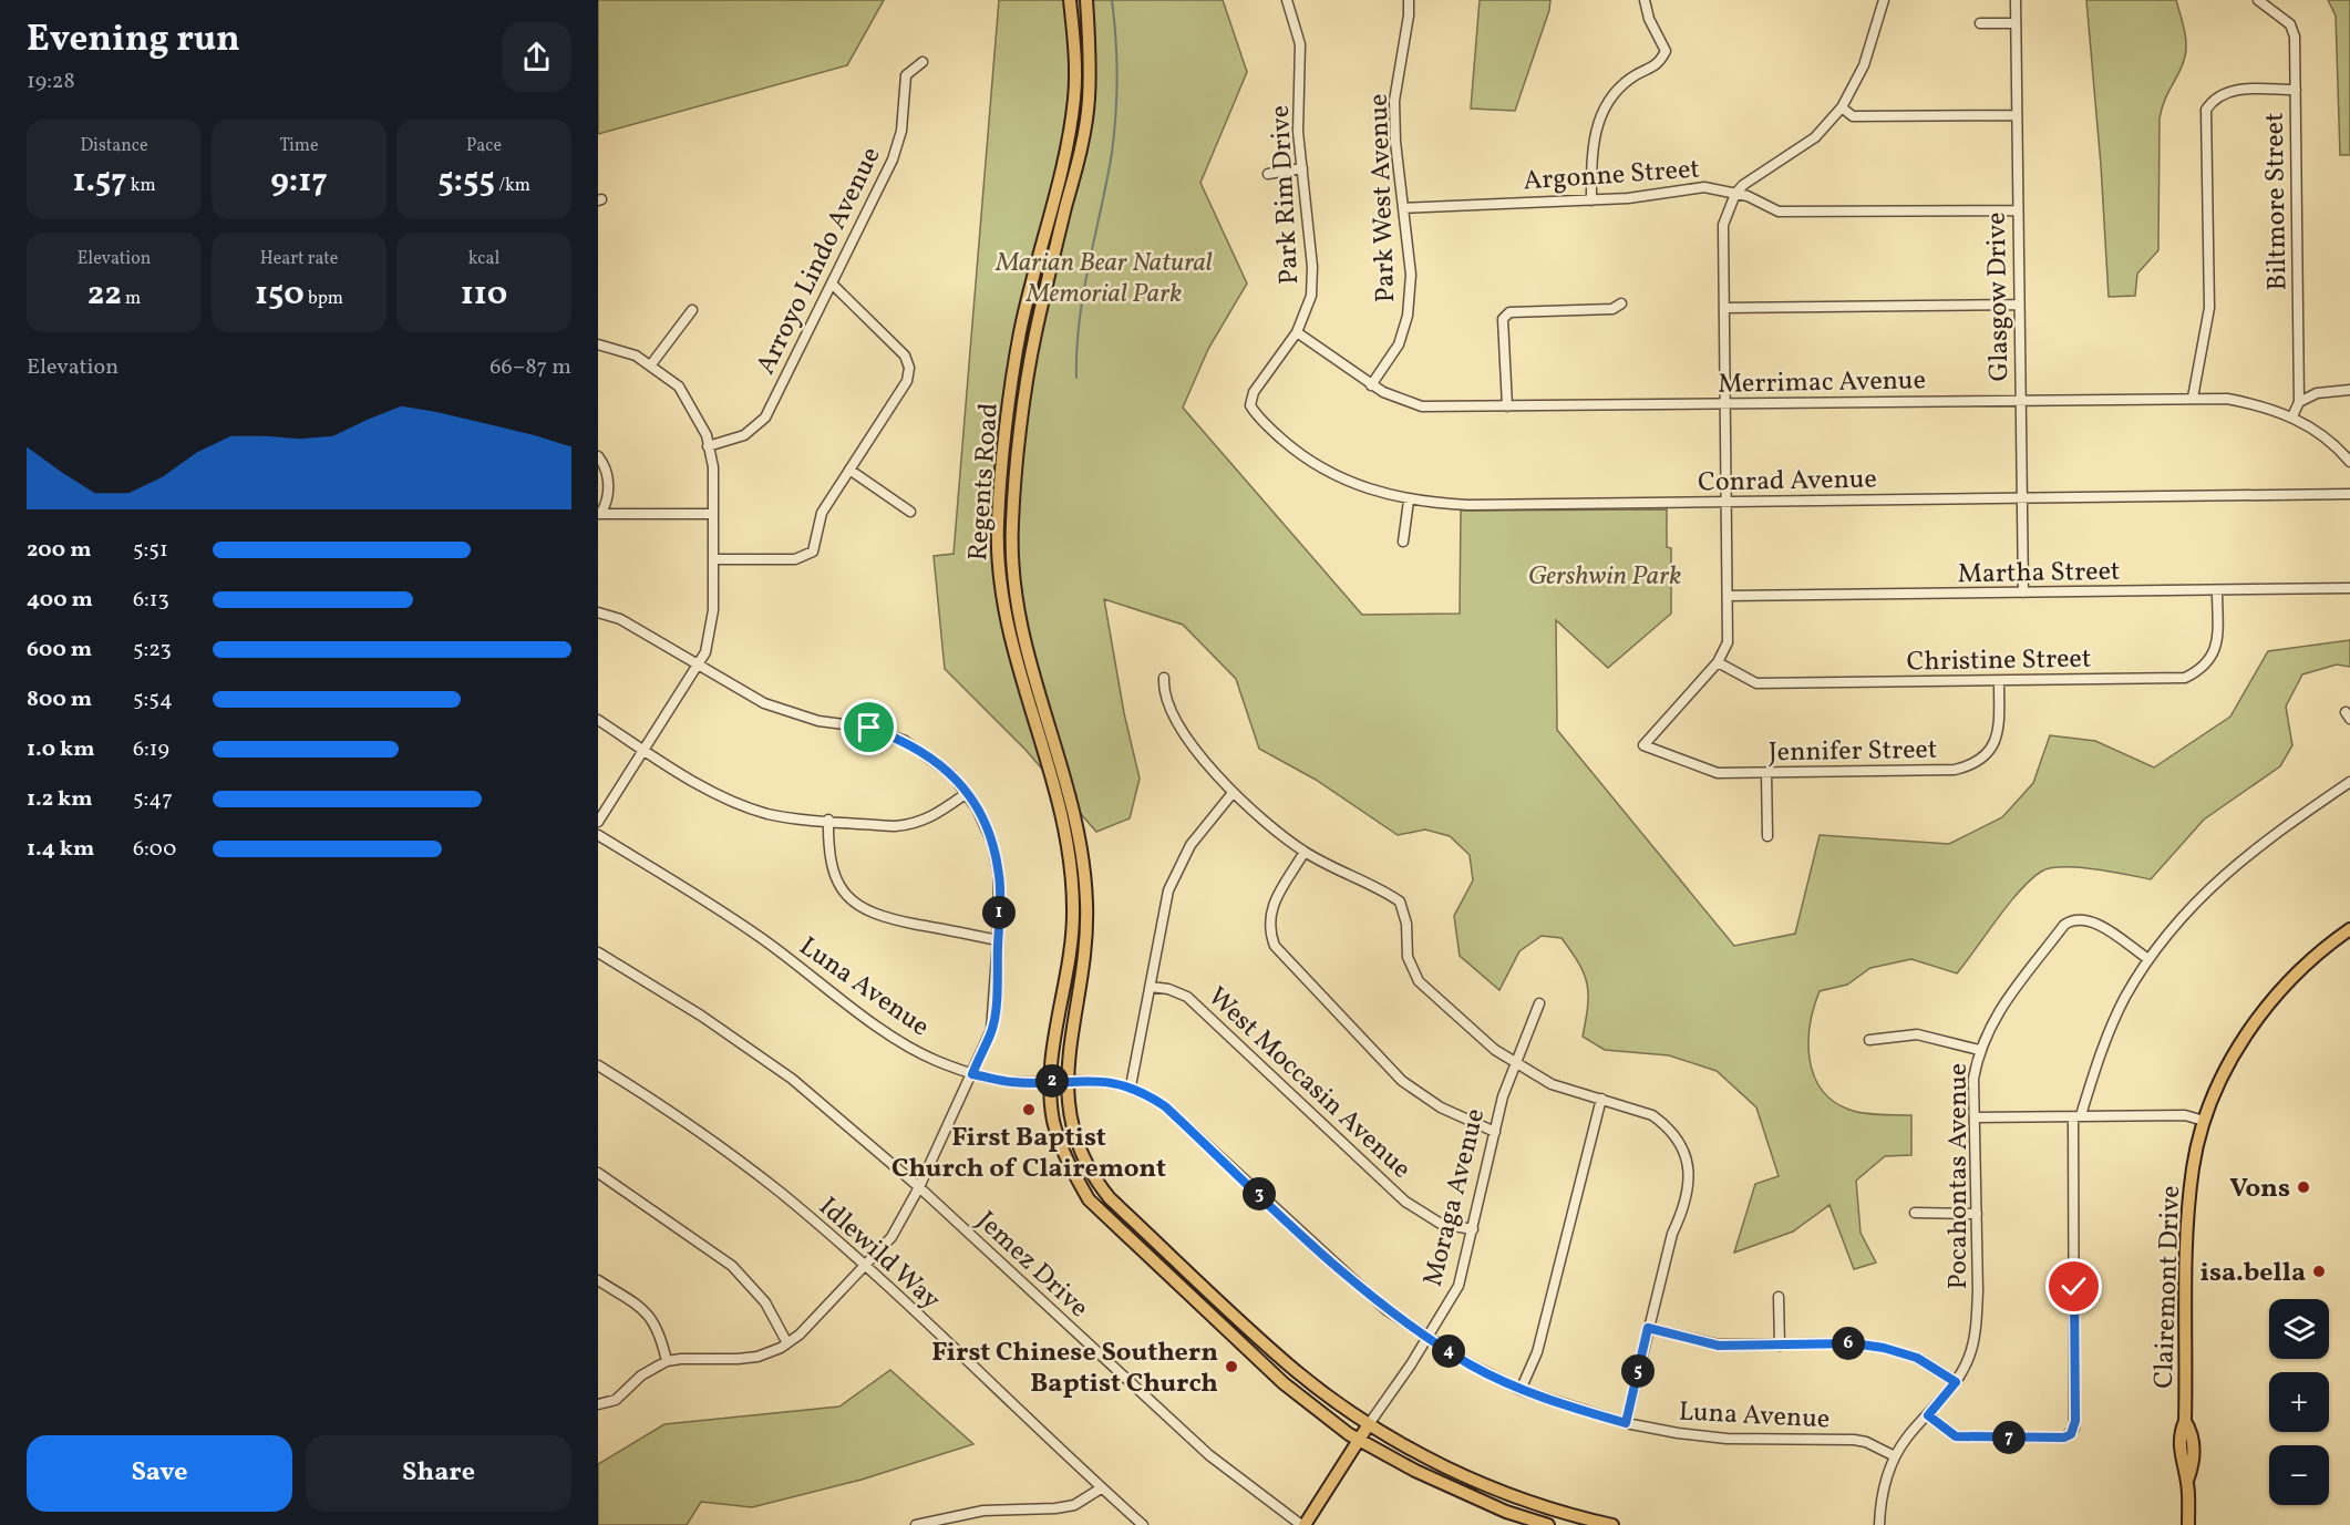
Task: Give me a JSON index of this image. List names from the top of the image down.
{
  "streets": {
    "main road": ["Regents Road", "Moraga Avenue", "Clairemont Drive"],
    "street": [
      "Argonne Street",
      "Park Rim Drive",
      "Park West Avenue",
      "Biltmore Street",
      "Arroyo Lindo Avenue",
      "Glasgow Drive",
      "Merrimac Avenue",
      "Conrad Avenue",
      "Martha Street",
      "Christine Street",
      "Jennifer Street",
      "Luna Avenue",
      "West Moccasin Avenue",
      "Pocahontas Avenue",
      "Idlewild Way",
      "Jemez Drive"
    ]
  },
  "crossings": [
    ["Argonne Street", "Park West Avenue"],
    ["Argonne Street", "Glasgow Drive"],
    ["Park Rim Drive", "Merrimac Avenue"],
    ["Park Rim Drive", "Conrad Avenue"],
    ["Park West Avenue", "Merrimac Avenue"],
    ["Biltmore Street", "Merrimac Avenue"],
    ["Glasgow Drive", "Merrimac Avenue"],
    ["Glasgow Drive", "Conrad Avenue"],
    ["Glasgow Drive", "Martha Street"],
    ["Regents Road", "Luna Avenue"],
    ["Regents Road", "Moraga Avenue"],
    ["Martha Street", "Christine Street"],
    ["Christine Street", "Jennifer Street"],
    ["Luna Avenue", "Pocahontas Avenue"],
    ["Luna Avenue", "Moraga Avenue"],
    ["West Moccasin Avenue", "Moraga Avenue"],
    ["Moraga Avenue", "Jemez Drive"]
  ],
  "parks": ["Marian Bear Natural Memorial Park", "Gershwin Park"],
  "places": [
    "First Baptist Church of Clairemont",
    "Vons",
    "isa.bella",
    "First Chinese Southern Baptist Church"
  ],
  "page": {
    "heading": ["Evening run", "19:28"],
    "stats": [
      ["Distance", "1.57 km"],
      ["Time", "9:17"],
      ["Pace", "5:55 /km"],
      ["Elevation", "22 m"],
      ["Heart rate", "150 bpm"],
      ["kcal", "110"]
    ],
    "chart": ["Elevation", "66–87 m"],
    "list": [
      {
        "name": "200 m",
        "note": "5:51"
      },
      {
        "name": "400 m",
        "note": "6:13"
      },
      {
        "name": "600 m",
        "note": "5:23"
      },
      {
        "name": "800 m",
        "note": "5:54"
      },
      {
        "name": "1.0 km",
        "note": "6:19"
      },
      {
        "name": "1.2 km",
        "note": "5:47"
      },
      {
        "name": "1.4 km",
        "note": "6:00"
      }
    ],
    "pins": [
      "1",
      "2",
      "3",
      "6",
      "4",
      "5",
      "7"
    ],
    "map_buttons": ["+", "−"],
    "buttons": ["Save", "Share"]
  }
}
